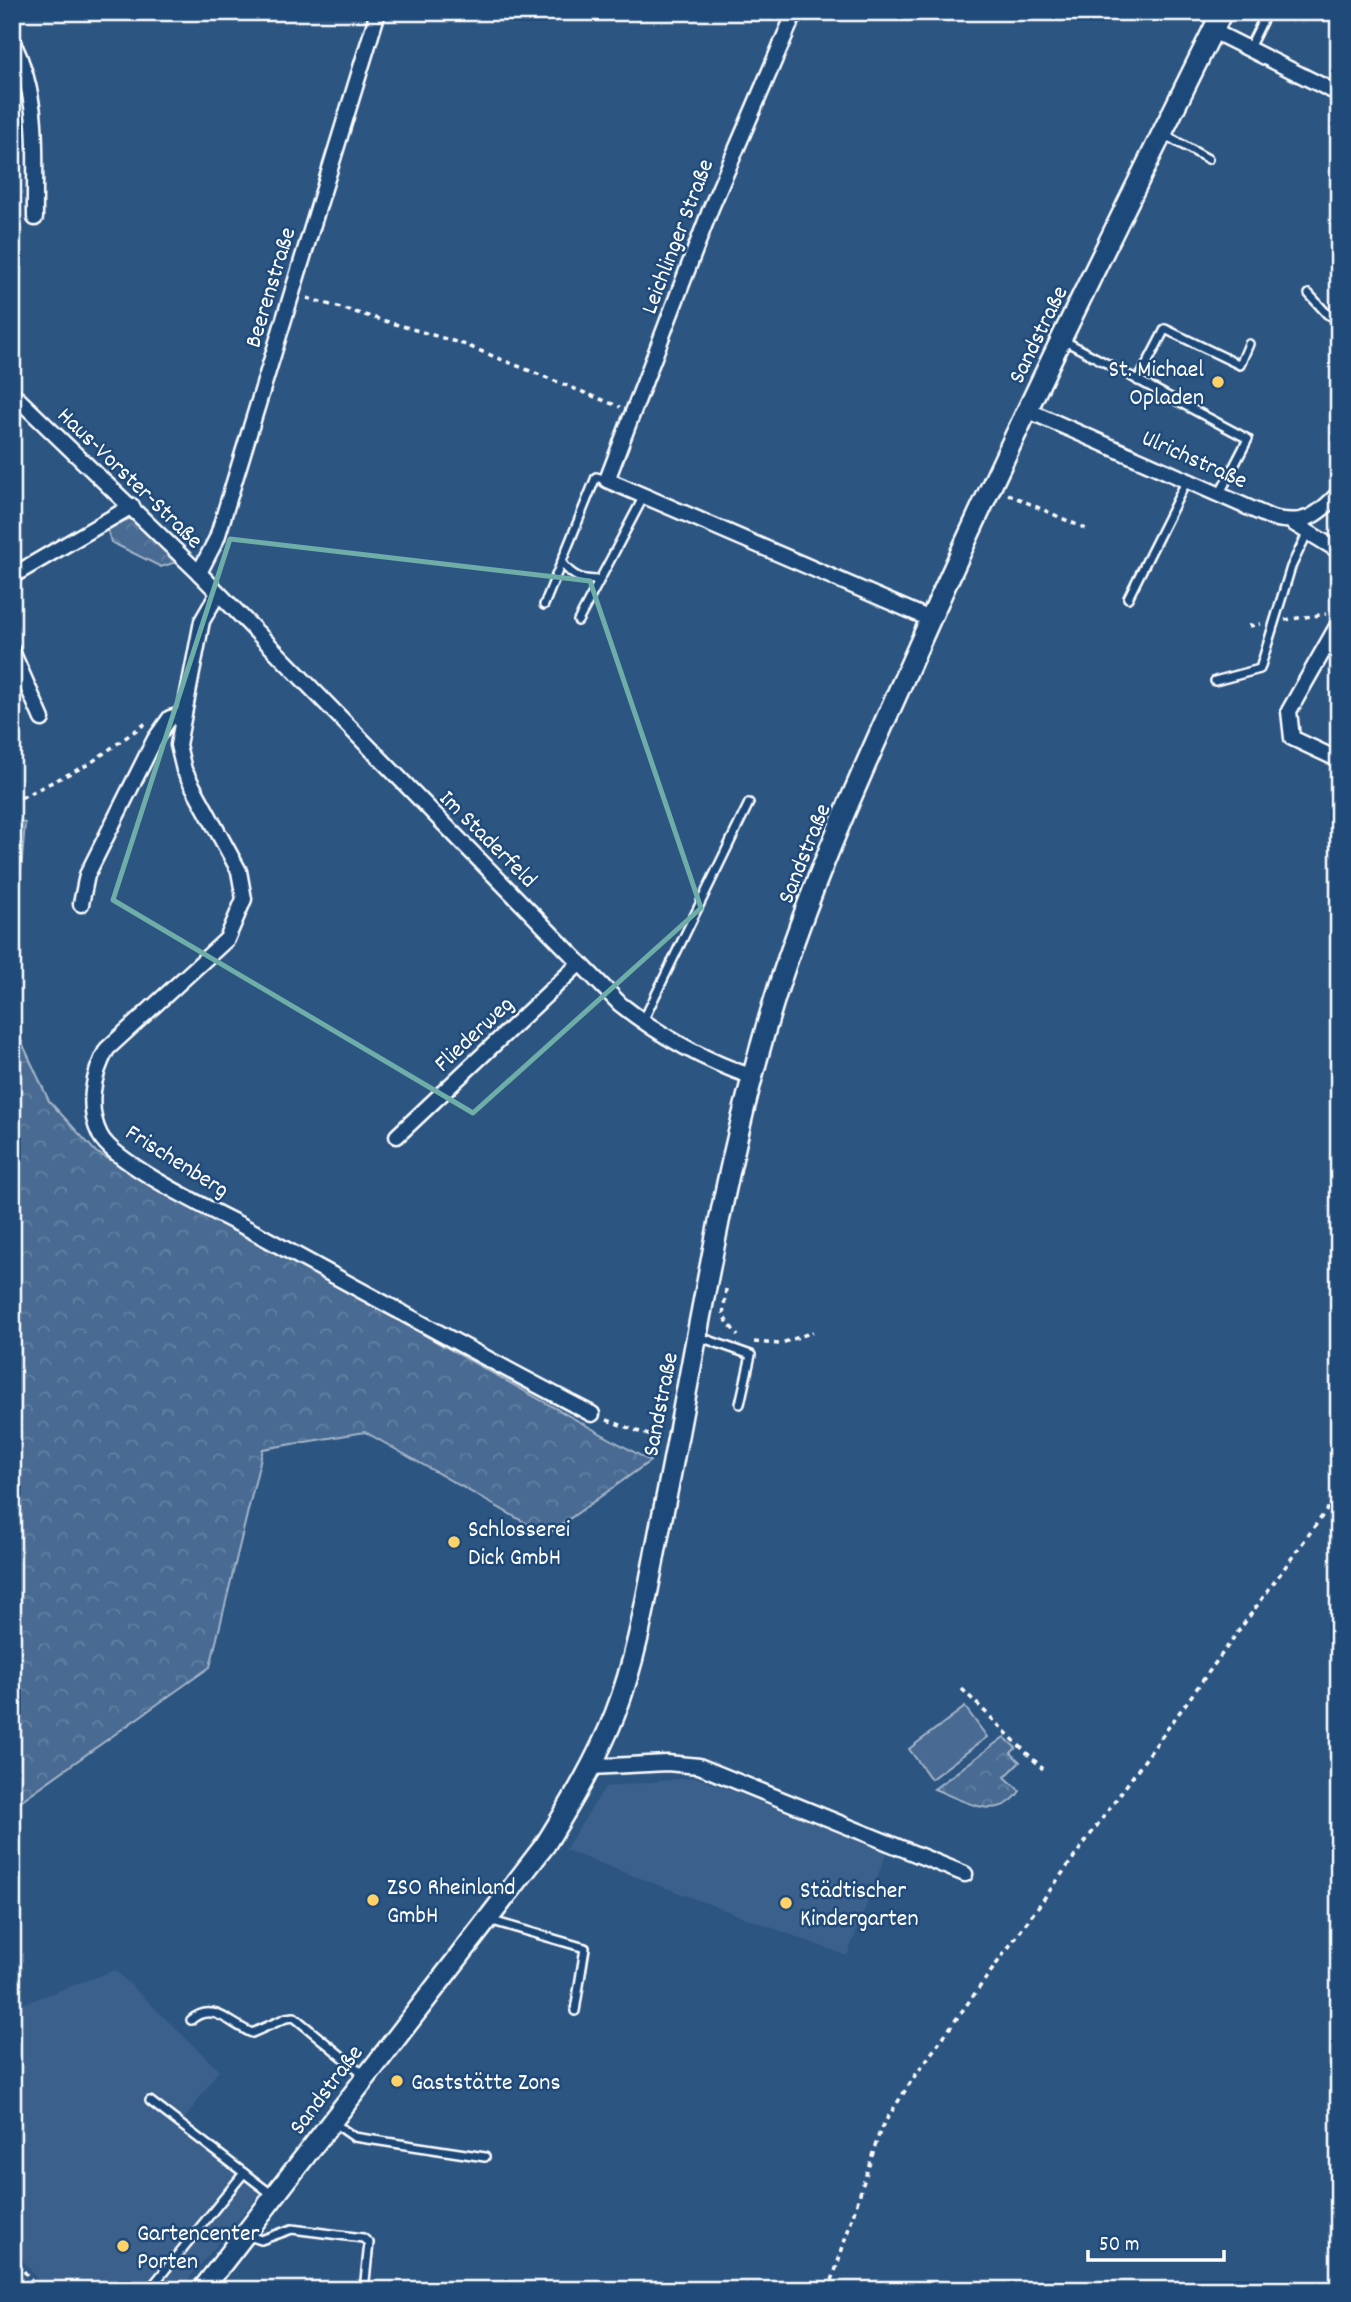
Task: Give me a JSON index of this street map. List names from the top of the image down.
{
  "streets": {
    "street": [
      "Leichlinger Straße",
      "Beerenstraße",
      "Sandstraße",
      "Ulrichstraße",
      "Haus-Vorster-Straße",
      "Im Staderfeld",
      "Fliederweg",
      "Frischenberg"
    ]
  },
  "crossings": [
    ["Beerenstraße", "Haus-Vorster-Straße"],
    ["Sandstraße", "Ulrichstraße"],
    ["Sandstraße", "Im Staderfeld"],
    ["Haus-Vorster-Straße", "Im Staderfeld"],
    ["Haus-Vorster-Straße", "Frischenberg"],
    ["Im Staderfeld", "Fliederweg"],
    ["Im Staderfeld", "Frischenberg"]
  ],
  "places": [
    "St. Michael Opladen",
    "Schlosserei Dick GmbH",
    "ZSO Rheinland GmbH",
    "Städtischer Kindergarten",
    "Gaststätte Zons",
    "Gartencenter Porten"
  ],
  "scale_bar": "50 m"
}
